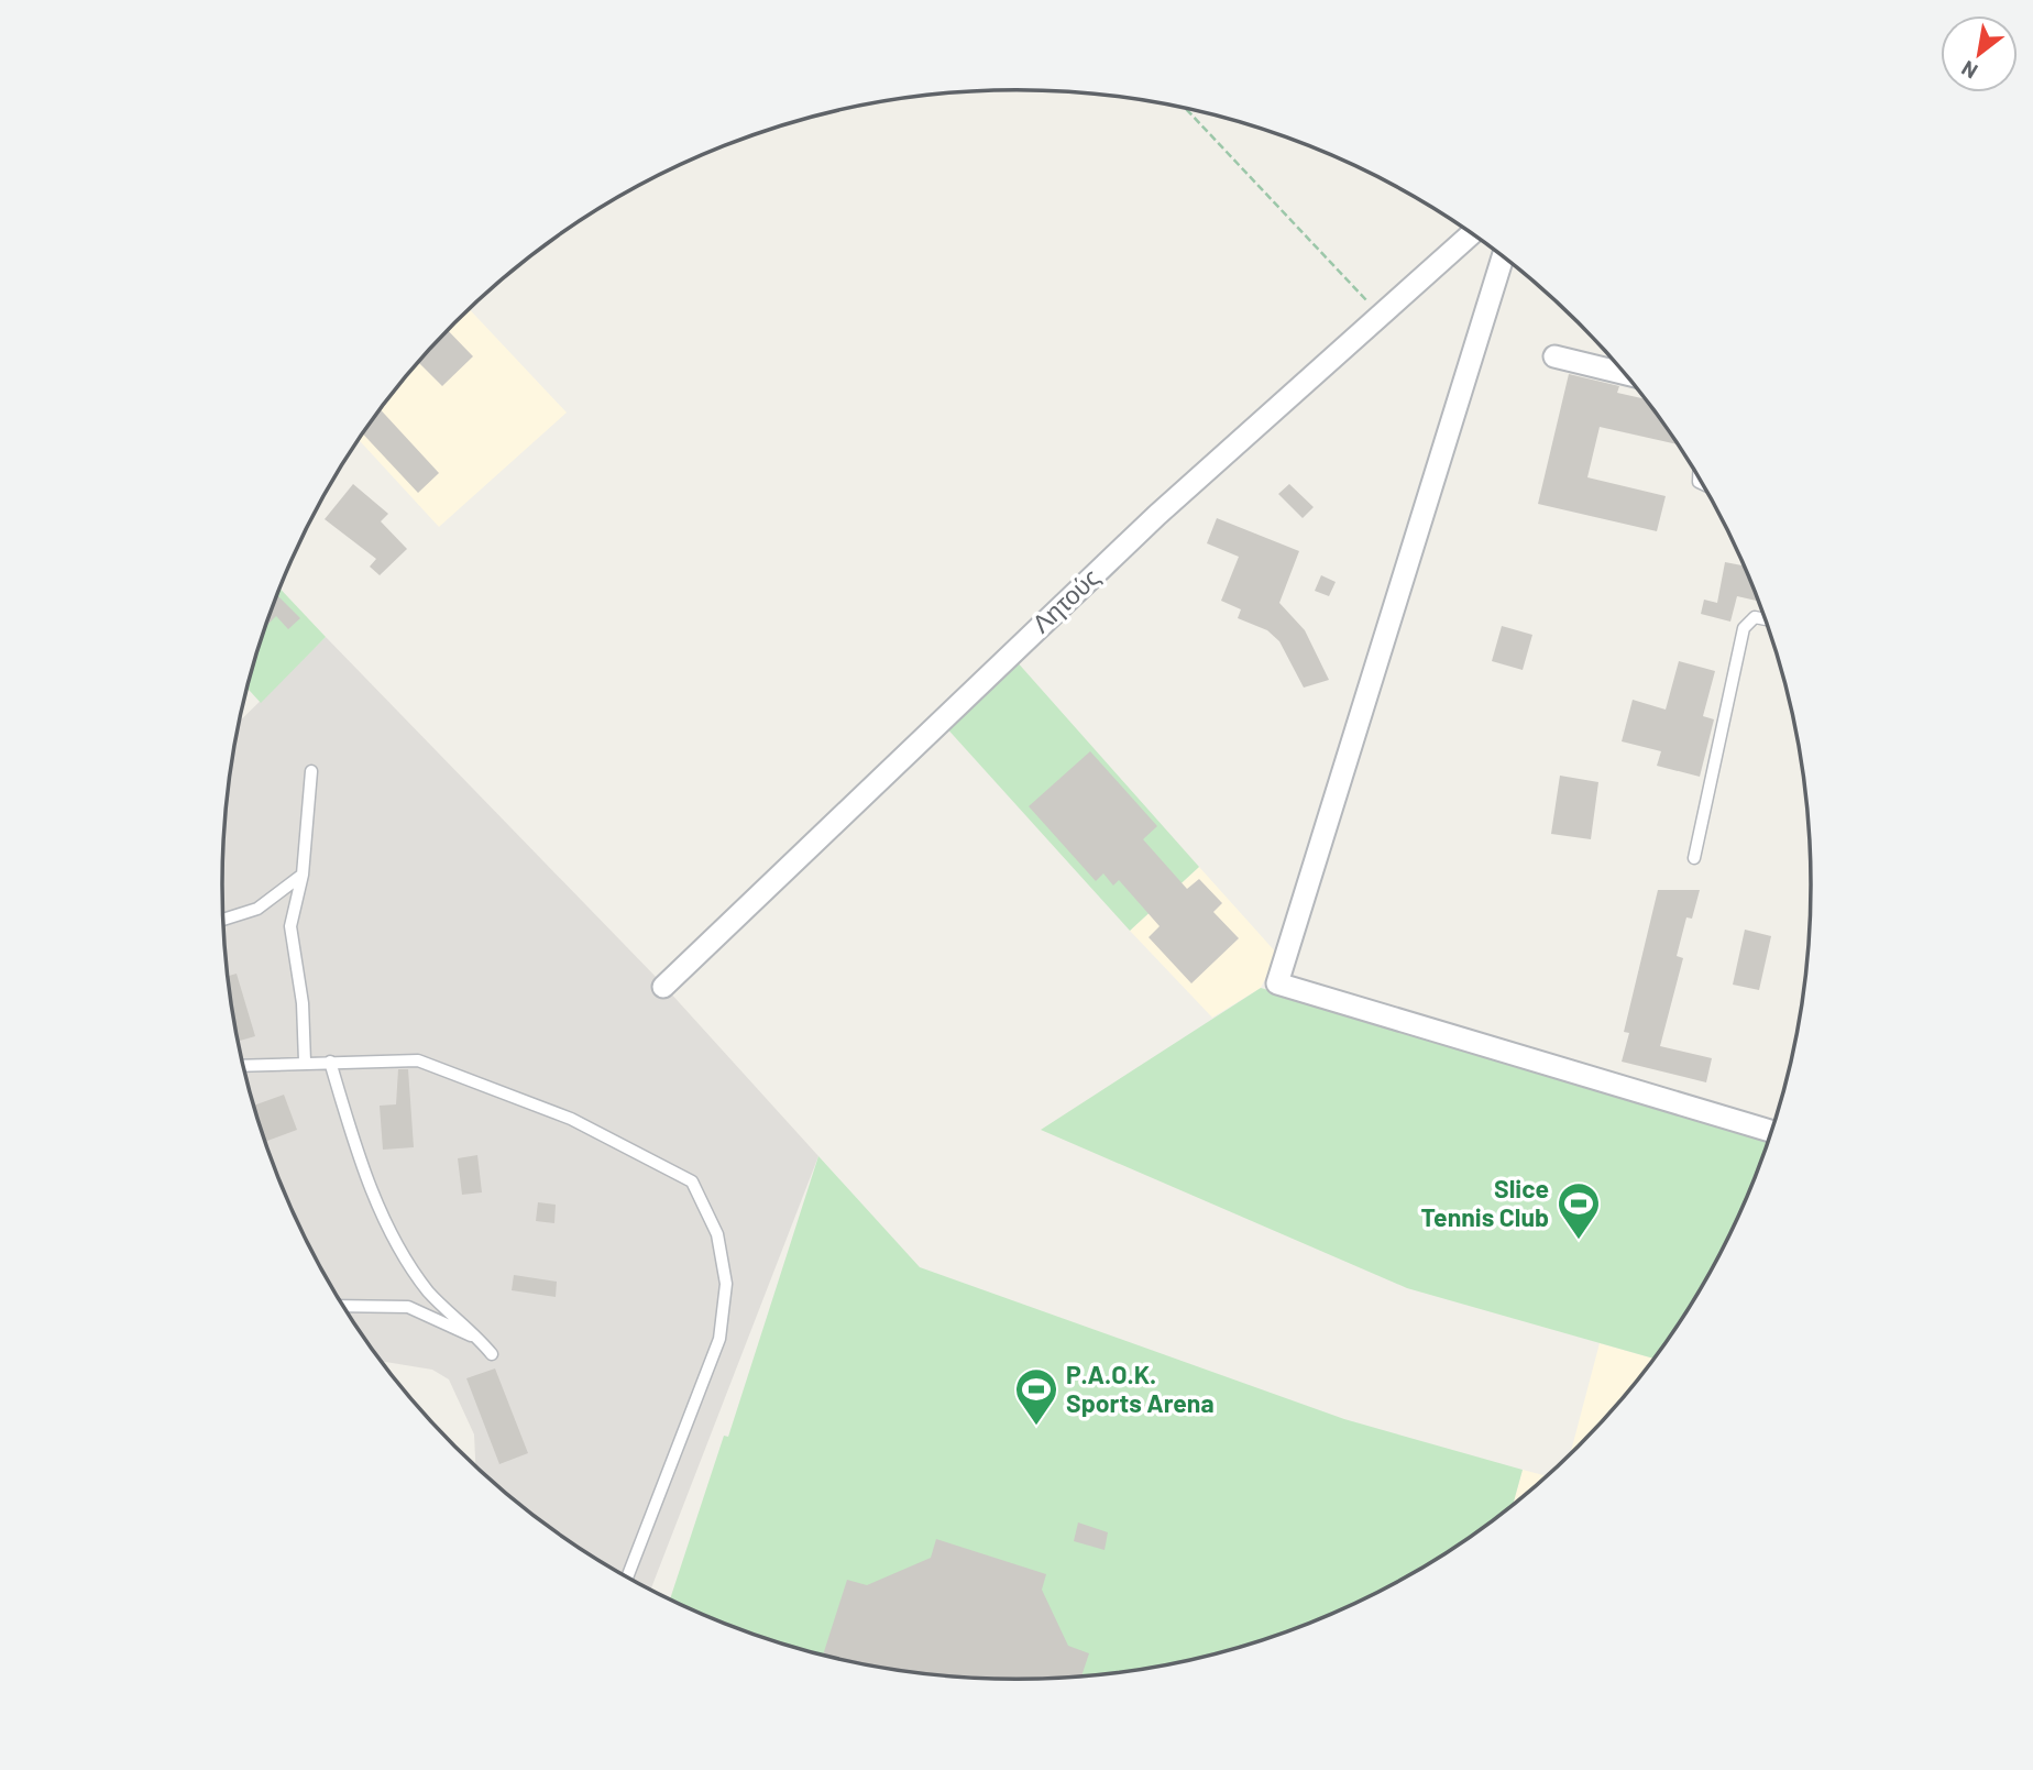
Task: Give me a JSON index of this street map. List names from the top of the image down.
{
  "streets": {
    "street": ["Λητούς"]
  },
  "places": {
    "sports": ["Slice Tennis Club", "P.A.O.K. Sports Arena"]
  },
  "north": "bottom left"
}
